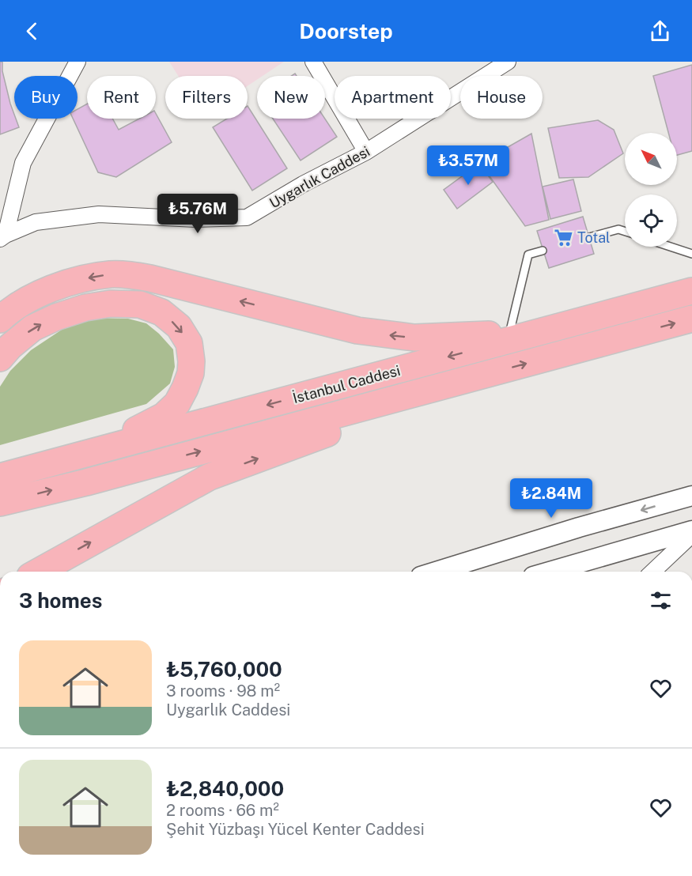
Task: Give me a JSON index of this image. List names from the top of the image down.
{
  "streets": {
    "highway": ["İstanbul Caddesi"],
    "street": ["Uygarlık Caddesi"]
  },
  "places": {
    "supermarket": ["Total"]
  },
  "north": "top left",
  "page": {
    "header": "Doorstep",
    "chip": [
      "Buy",
      "Rent",
      "Filters",
      "New",
      "Apartment",
      "House"
    ],
    "price": ["₺3.57M", "₺5.76M", "₺2.84M"],
    "heading": "3 homes",
    "list": [
      {
        "name": "₺5,760,000",
        "note": "3 rooms · 98 m² · Uygarlık Caddesi"
      },
      {
        "name": "₺2,840,000",
        "note": "2 rooms · 66 m² · Şehit Yüzbaşı Yücel Kenter Caddesi"
      }
    ]
  }
}
